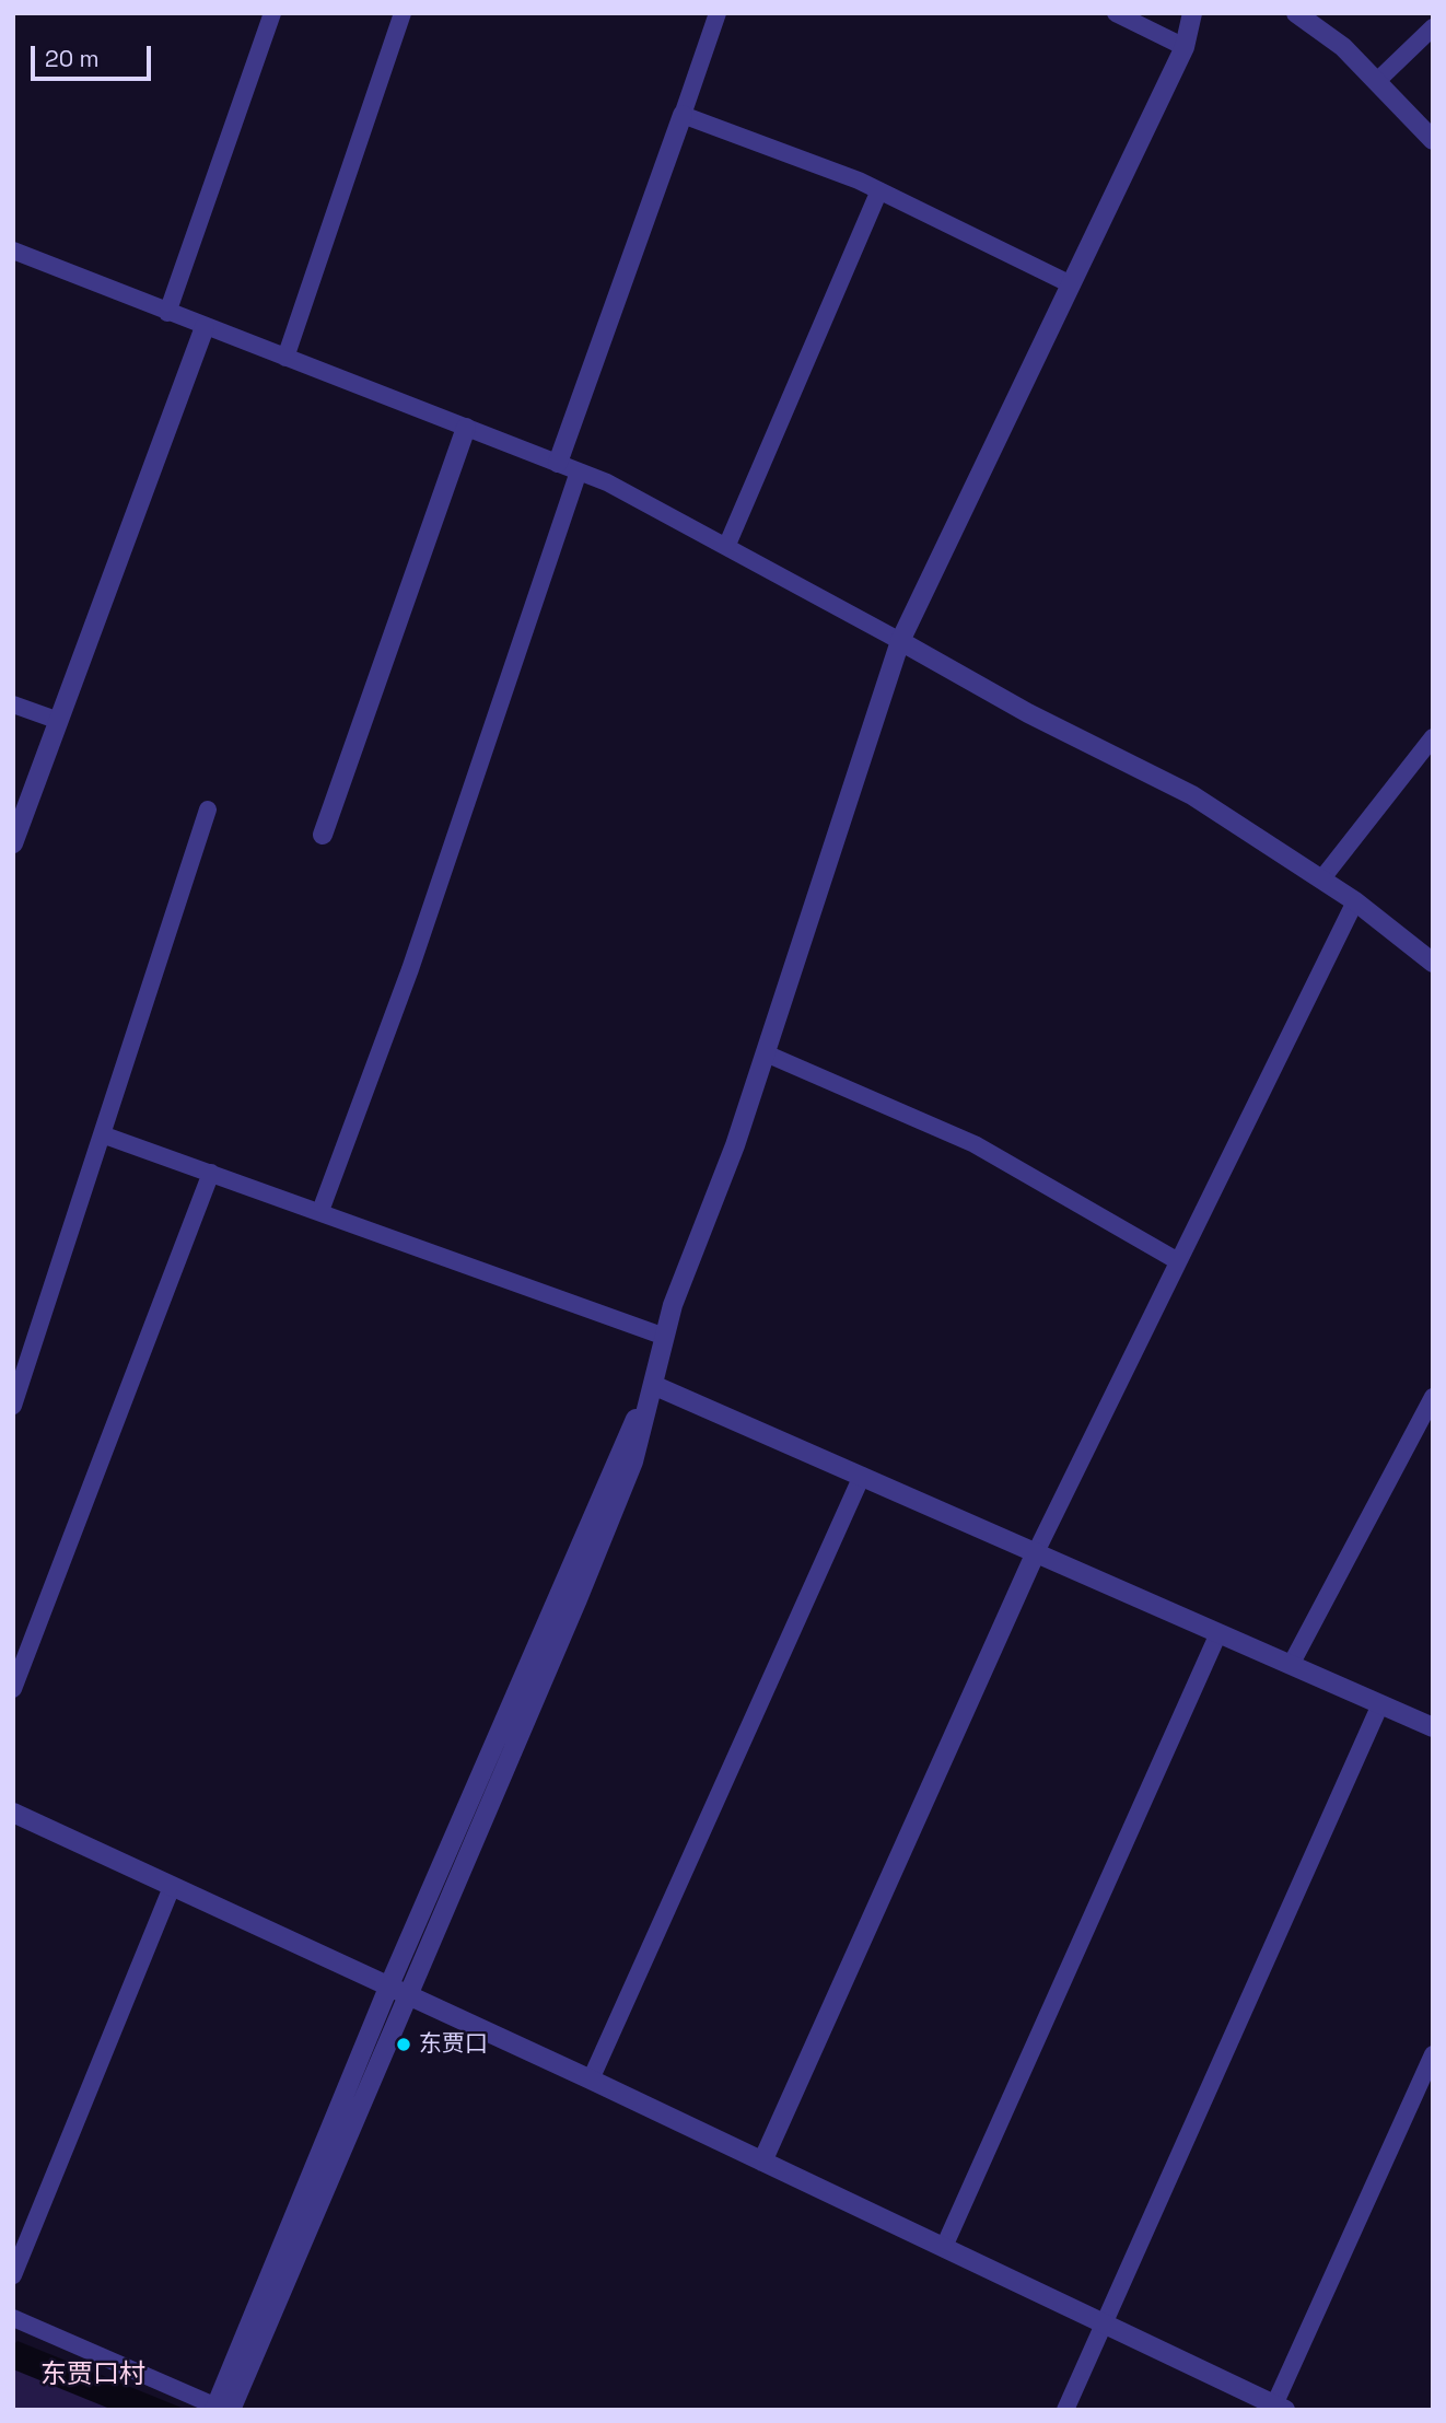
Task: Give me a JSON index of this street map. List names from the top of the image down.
{
  "districts": ["东贾口村"],
  "places": ["东贾口"],
  "scale_bar": "20 m"
}
